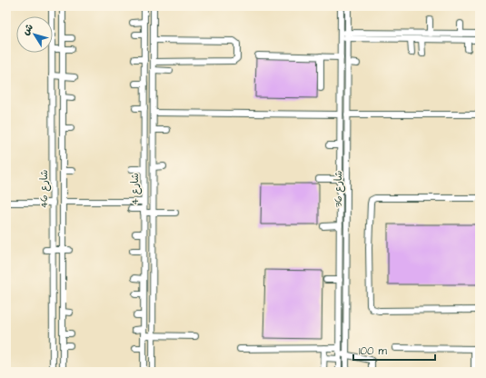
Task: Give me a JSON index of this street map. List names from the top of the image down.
{
  "streets": {
    "lane": ["شارع 46", "شارع 4", "شارع 36"]
  },
  "scale_bar": "100 m",
  "north": "top left"
}
